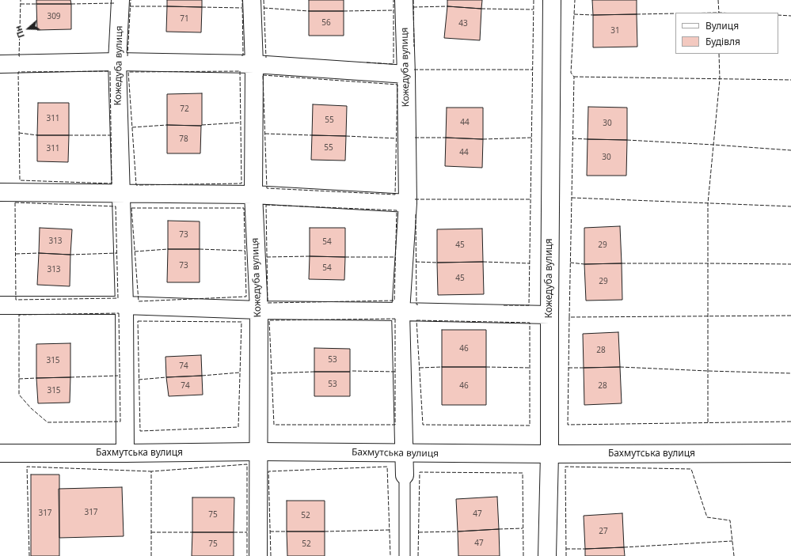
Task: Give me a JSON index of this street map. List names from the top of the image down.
{
  "streets": {
    "street": ["Кожедуба вулиця", "Бахмутська вулиця"]
  },
  "crossings": [
    ["Кожедуба вулиця", "Бахмутська вулиця"]
  ],
  "house_numbers": [
    "309",
    "71",
    "56",
    "43",
    "31",
    "72",
    "311",
    "55",
    "44",
    "30",
    "78",
    "55",
    "311",
    "44",
    "30",
    "73",
    "313",
    "54",
    "45",
    "29",
    "73",
    "54",
    "313",
    "45",
    "29",
    "46",
    "28",
    "53",
    "315",
    "74",
    "53",
    "74",
    "46",
    "28",
    "315",
    "317",
    "317",
    "47",
    "75",
    "52",
    "27",
    "47",
    "75",
    "52"
  ],
  "legend": ["Вулиця", "Будівля"],
  "north": "left"
}
